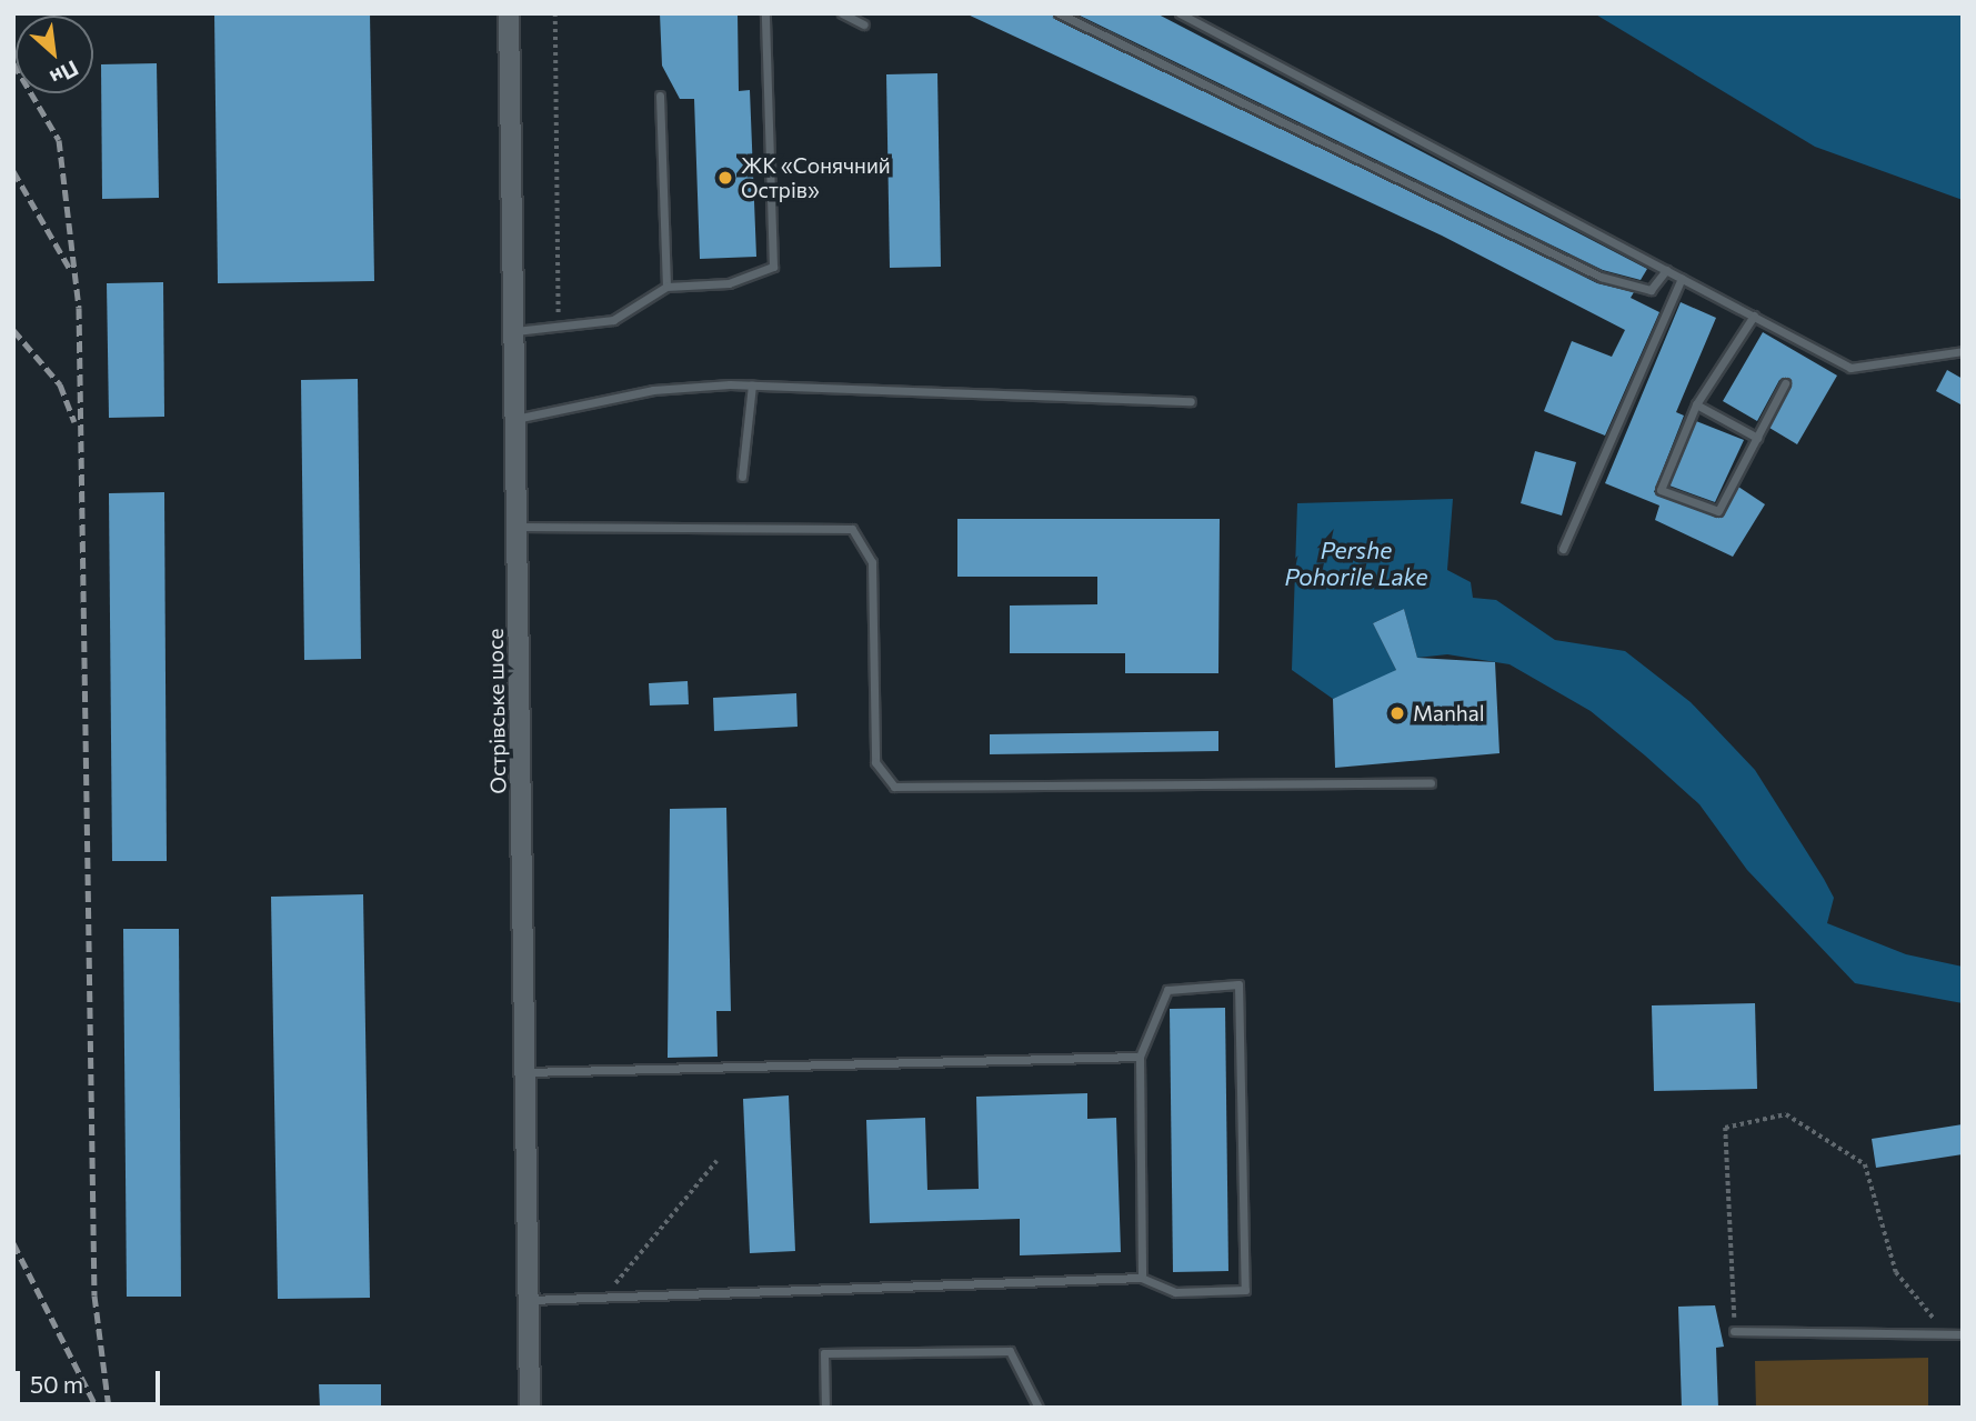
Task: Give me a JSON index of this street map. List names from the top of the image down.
{
  "streets": {
    "street": ["Острівське шосе"]
  },
  "water": ["Pershe Pohorile Lake"],
  "places": ["ЖК «Сонячний Острів»", "Manhal"],
  "scale_bar": "50 m",
  "north": "bottom right"
}
